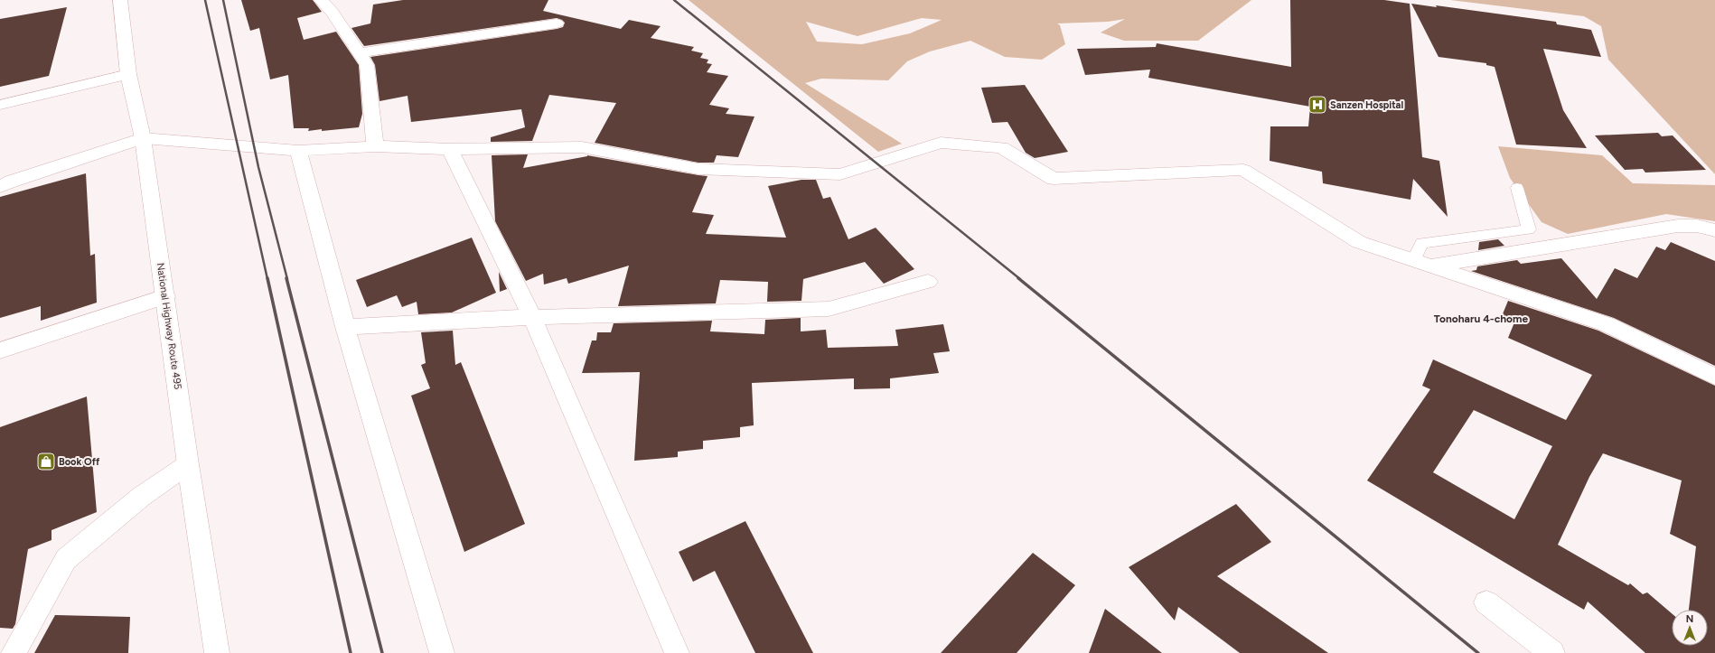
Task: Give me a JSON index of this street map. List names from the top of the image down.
{
  "streets": {
    "main road": ["National Highway Route 495"]
  },
  "districts": ["Tonoharu 4-chome"],
  "places": {
    "hospital": ["Sanzen Hospital"],
    "shop": ["Book Off"]
  },
  "north": "top"
}
